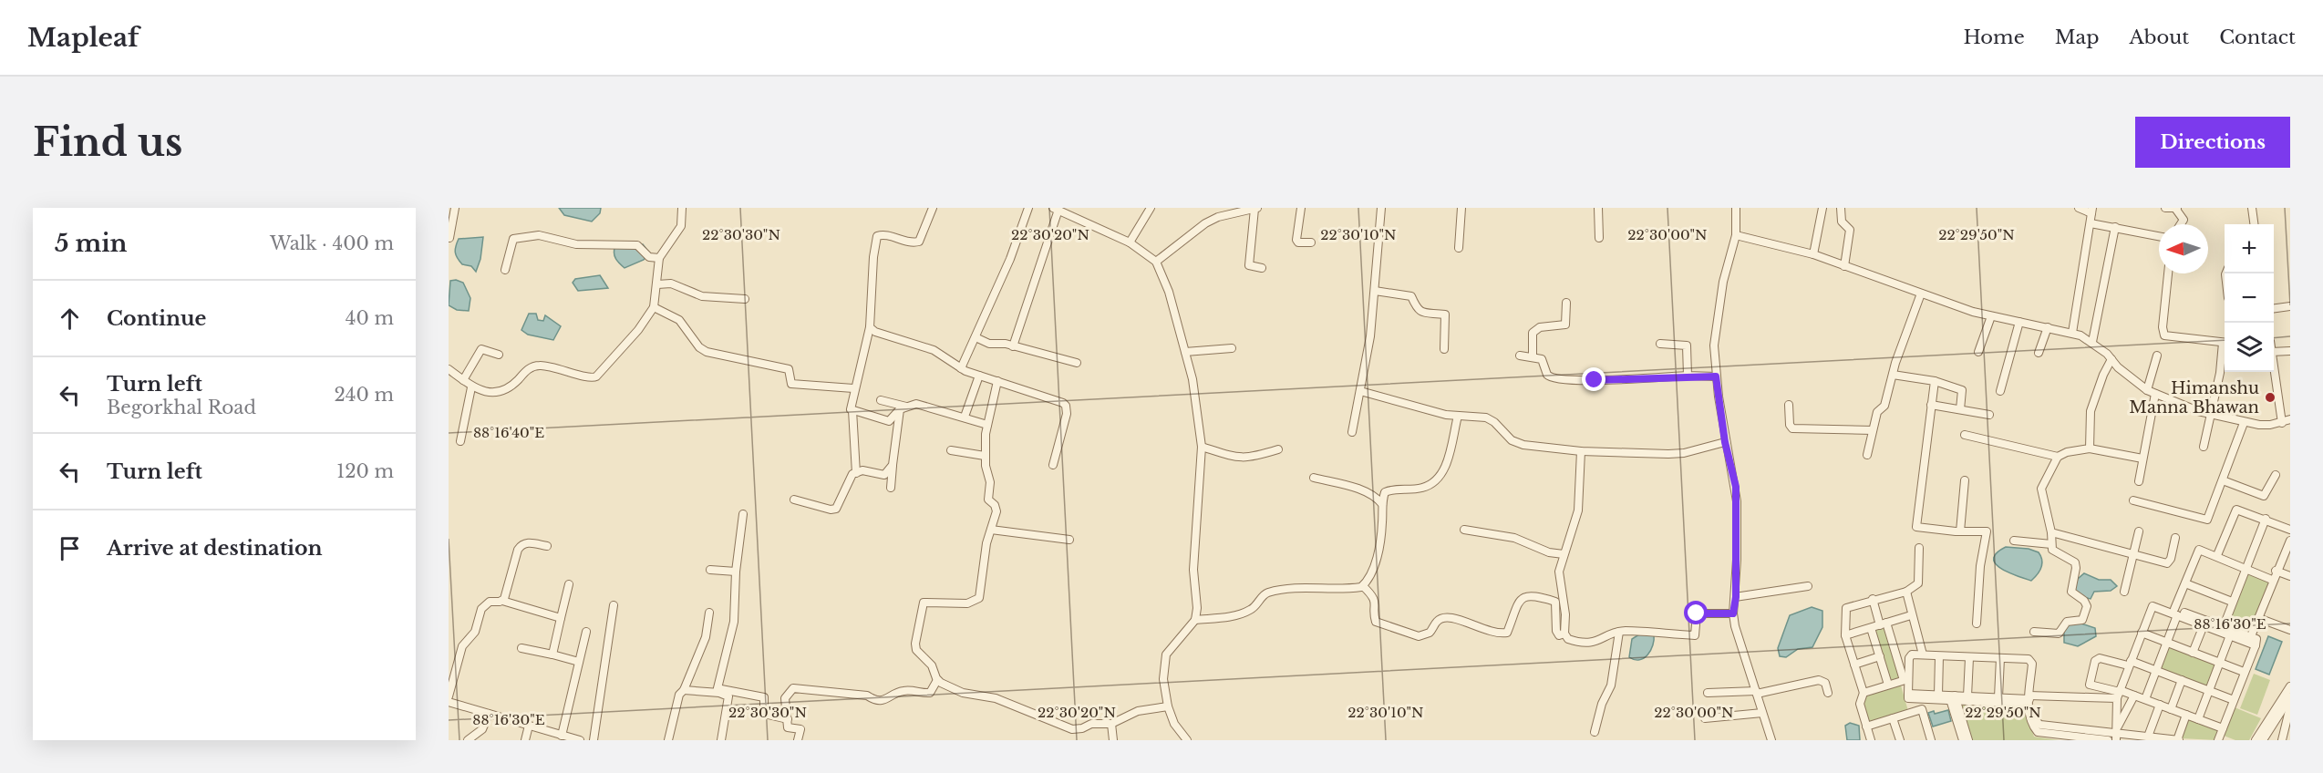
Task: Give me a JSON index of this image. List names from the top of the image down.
{
  "places": ["Himanshu Manna Bhawan"],
  "north": "left",
  "page": {
    "header": "Mapleaf",
    "nav": [
      "Home",
      "Map",
      "About",
      "Contact"
    ],
    "buttons": "Directions",
    "title": "Find us",
    "heading": ["5 min", "Walk · 400 m"],
    "map_buttons": ["+", "−"],
    "list": [
      ["Continue", "40 m"],
      ["Turn left", "Begorkhal Road", "240 m"],
      ["Turn left", "120 m"],
      "Arrive at destination"
    ]
  },
  "coordinates": [
    "22°30'30\"N",
    "22°30'20\"N",
    "22°30'10\"N",
    "22°30'00\"N",
    "22°29'50\"N",
    "88°16'40\"E",
    "88°16'30\"E"
  ]
}
